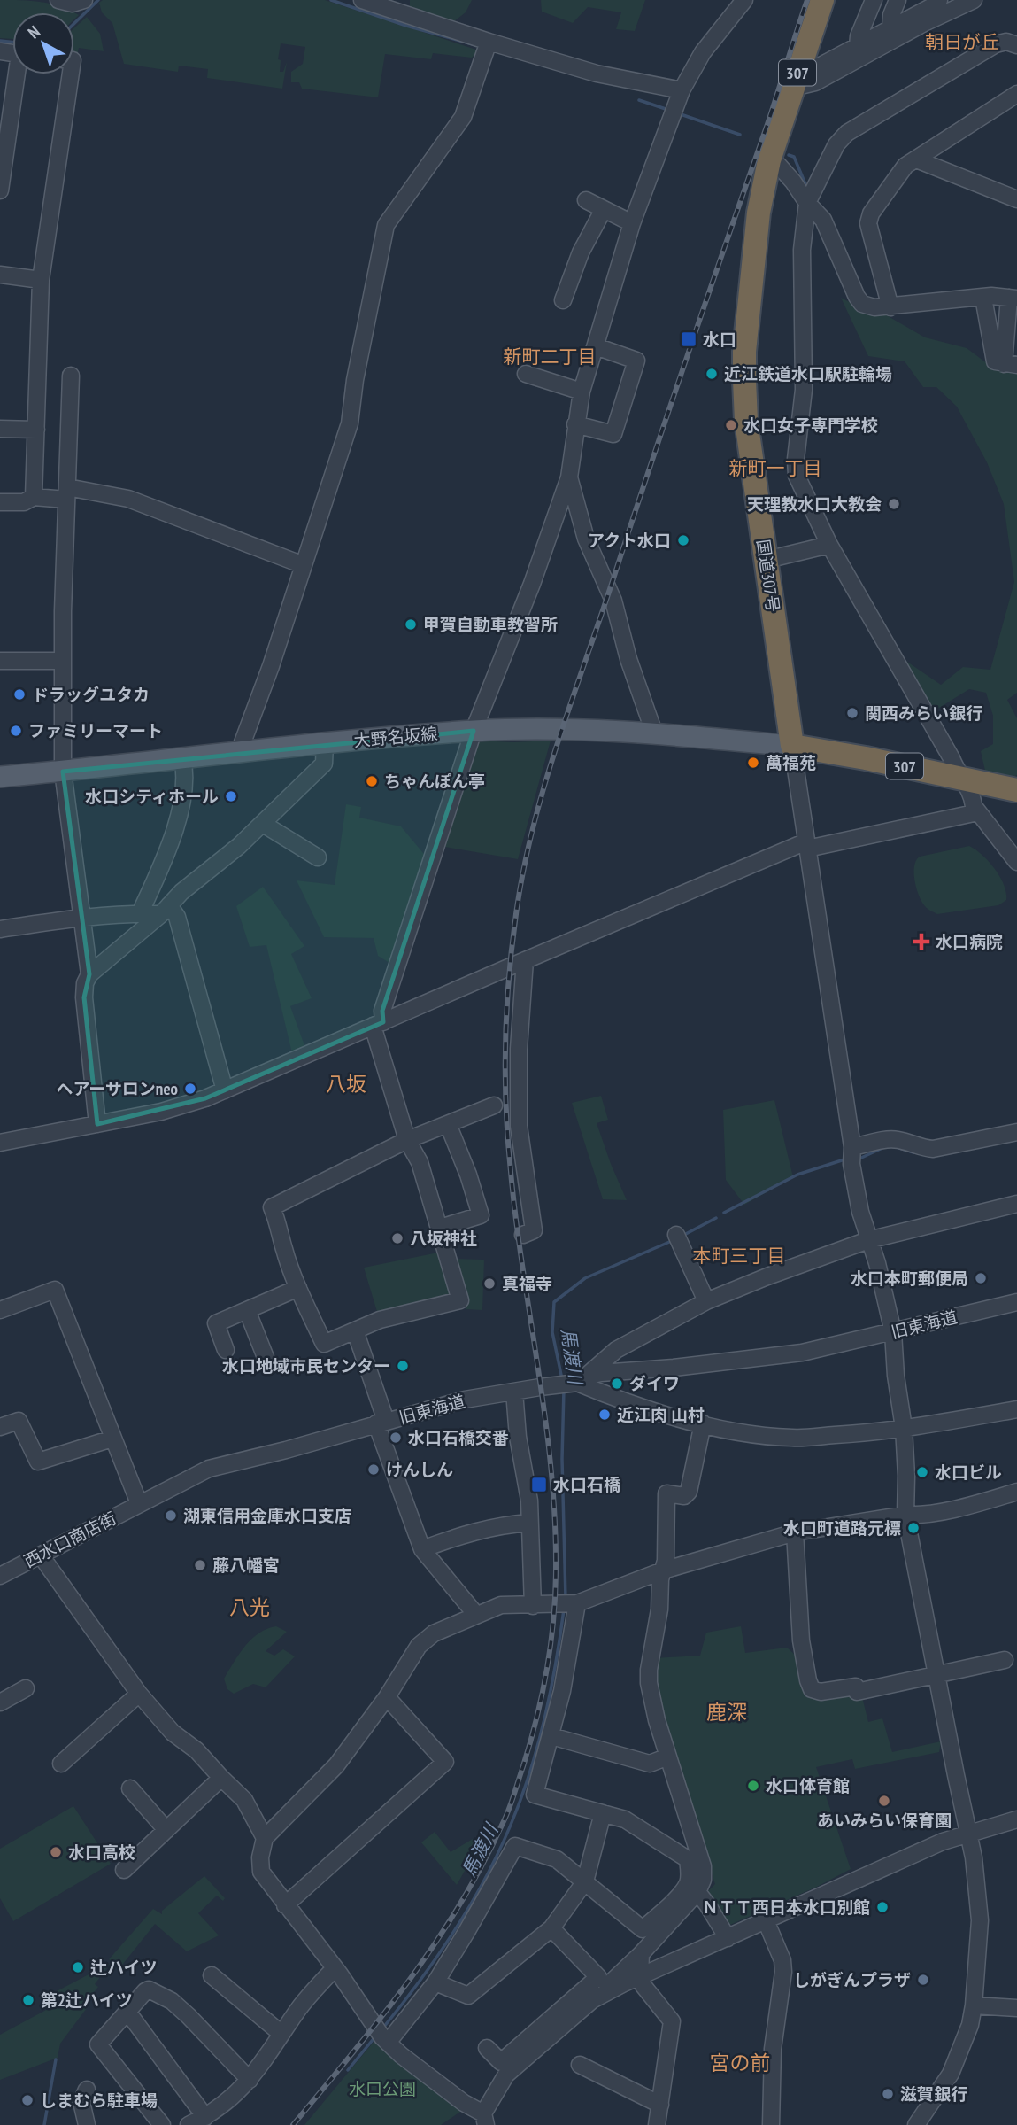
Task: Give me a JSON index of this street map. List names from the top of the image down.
{
  "streets": {
    "highway": ["307", "国道307号"],
    "main road": ["大野名坂線"],
    "street": ["旧東海道", "西水口商店街"]
  },
  "crossings": [
    ["307", "国道307号"],
    ["307", "大野名坂線"],
    ["国道307号", "大野名坂線"],
    ["旧東海道", "西水口商店街"]
  ],
  "districts": [
    "朝日が丘",
    "新町二丁目",
    "新町一丁目",
    "八坂",
    "本町三丁目",
    "八光",
    "鹿深",
    "宮の前"
  ],
  "water": ["馬渡川"],
  "parks": ["水口公園"],
  "places": {
    "transit": ["水口", "水口石橋"],
    "other": [
      "近江鉄道水口駅駐輪場",
      "水口女子専門学校",
      "天理教水口大教会",
      "アクト水口",
      "甲賀自動車教習所",
      "ドラッグユタカ",
      "関西みらい銀行",
      "ファミリーマート",
      "萬福苑",
      "ちゃんぽん亭",
      "水口シティホール",
      "ヘアーサロンneo",
      "八坂神社",
      "水口本町郵便局",
      "真福寺",
      "水口地域市民センター",
      "ダイワ",
      "近江肉 山村",
      "水口石橋交番",
      "けんしん",
      "水口ビル",
      "湖東信用金庫水口支店",
      "水口町道路元標",
      "藤八幡宮",
      "水口体育館",
      "あいみらい保育園",
      "水口高校",
      "ＮＴＴ西日本水口別館",
      "辻ハイツ",
      "しがぎんプラザ",
      "第2辻ハイツ",
      "滋賀銀行",
      "しまむら駐車場"
    ],
    "health": ["水口病院"]
  },
  "north": "top left"
}
